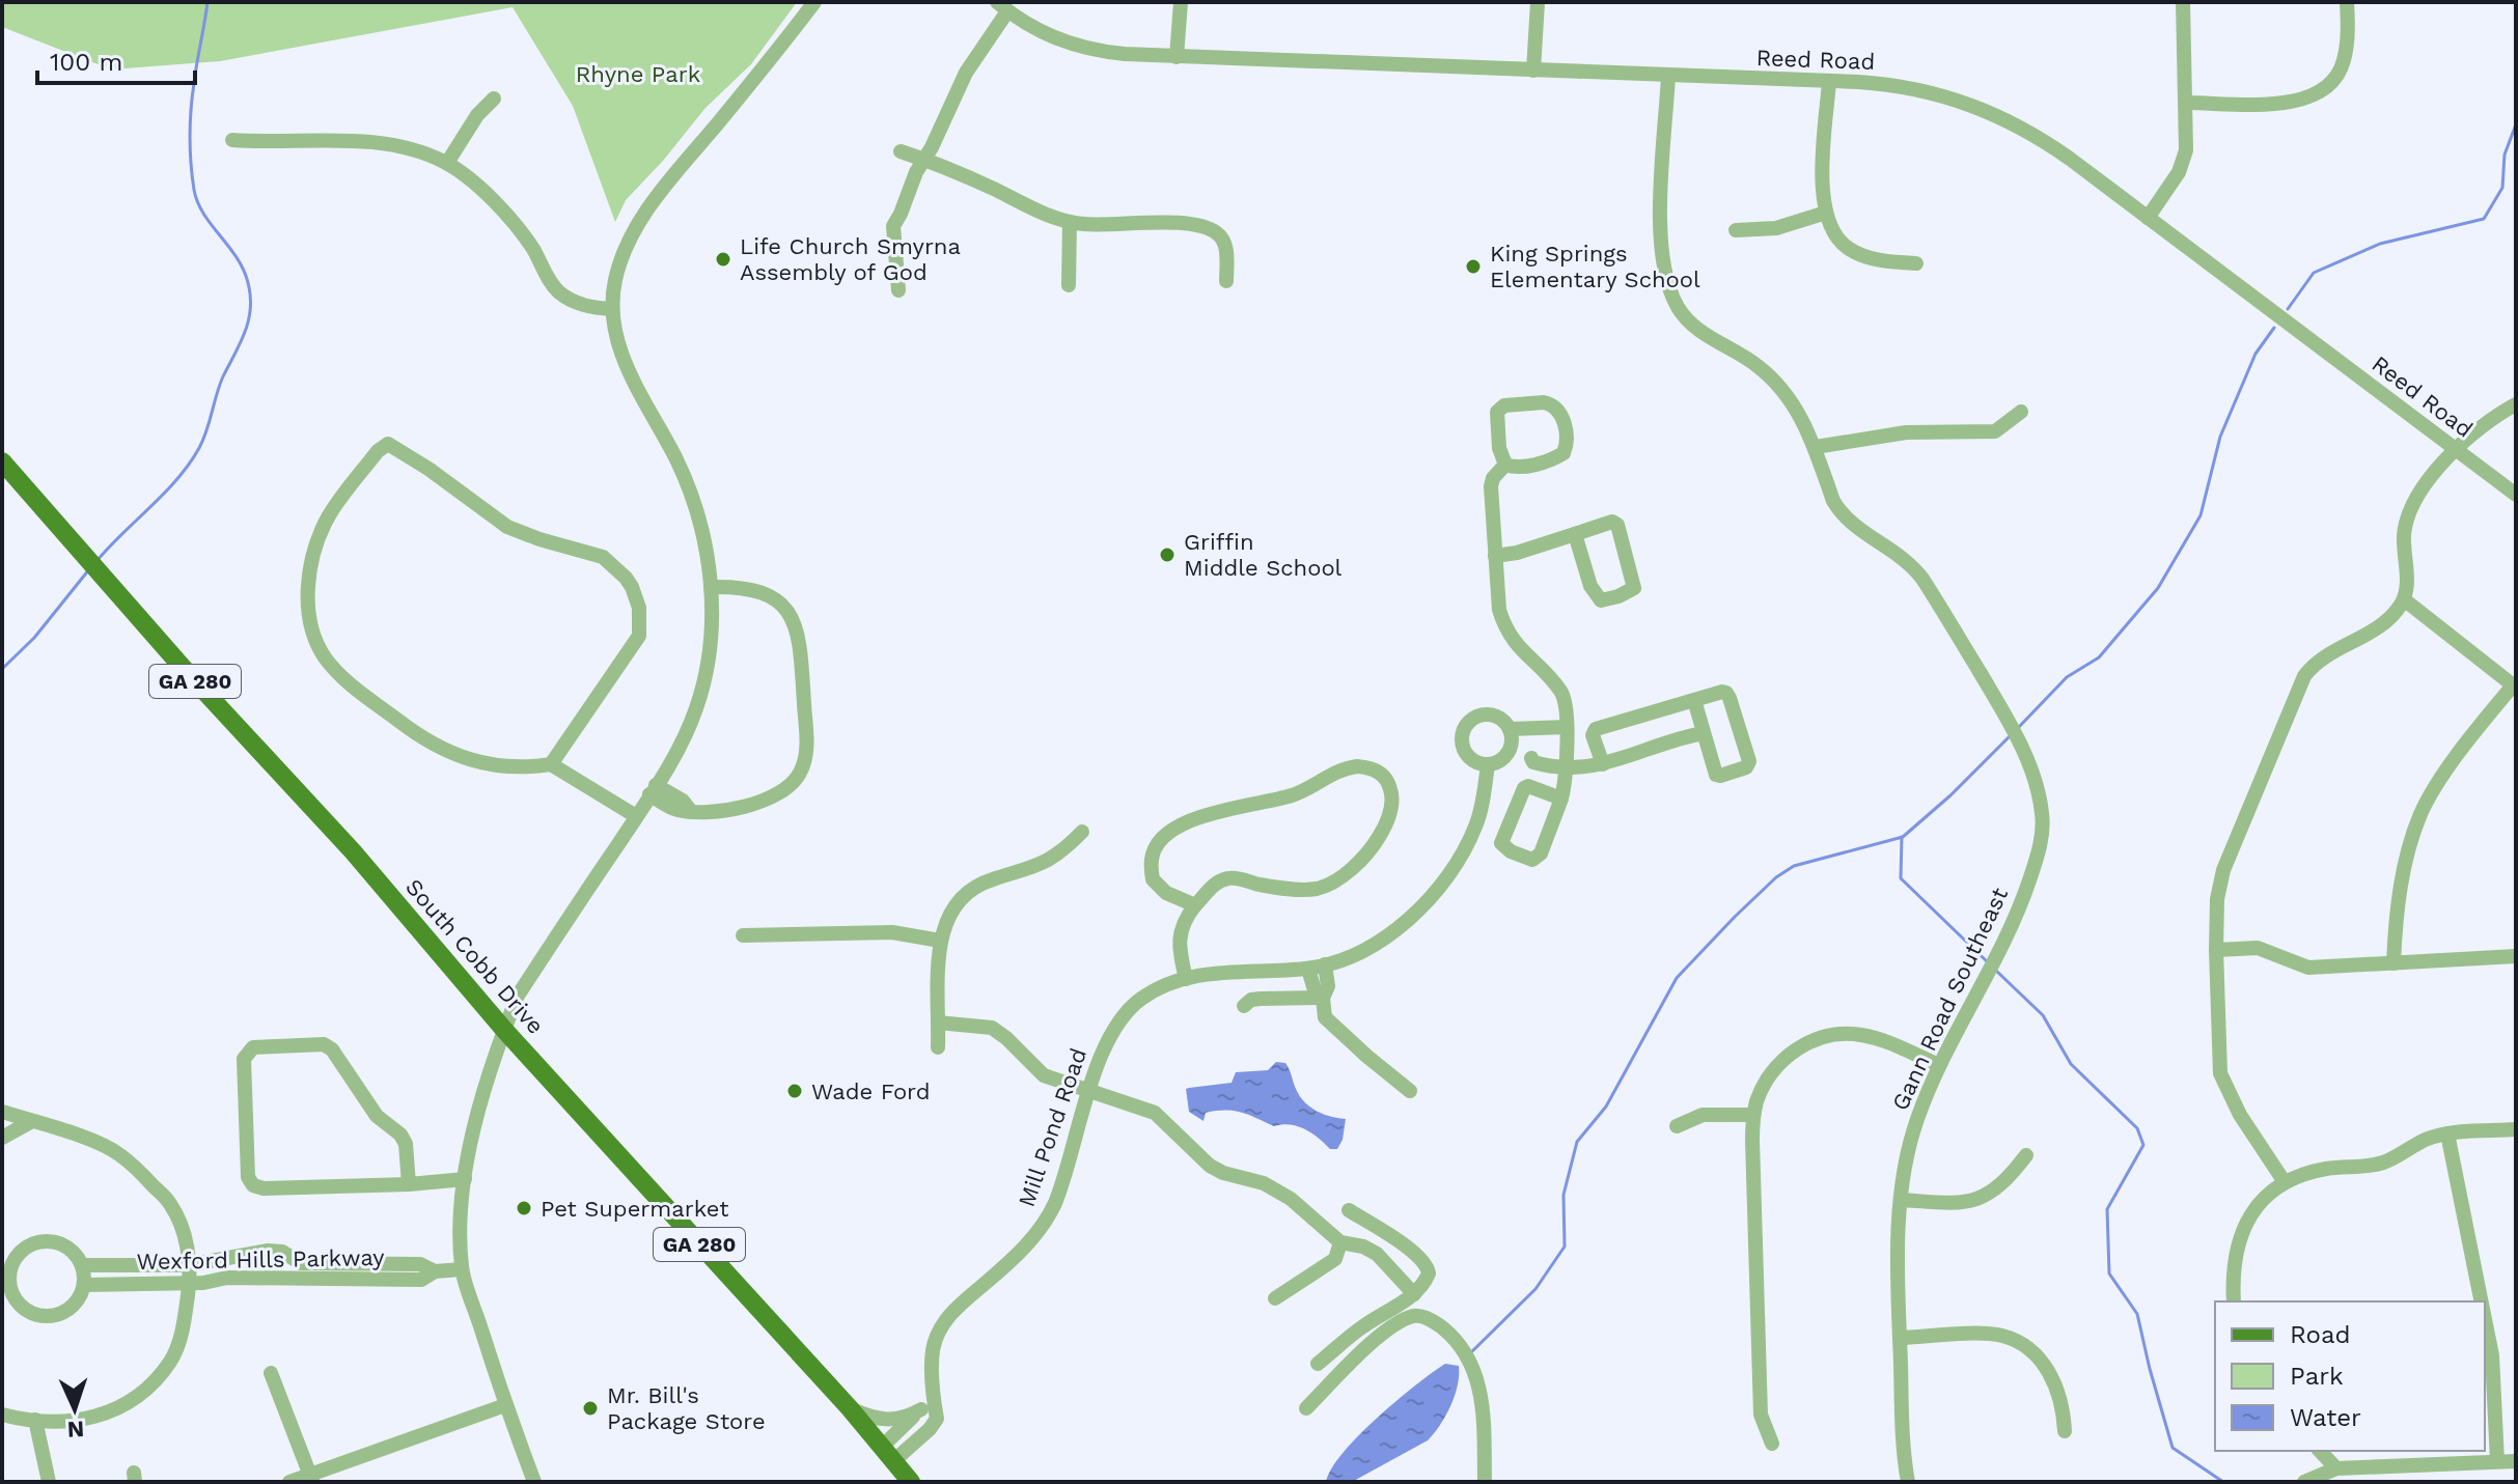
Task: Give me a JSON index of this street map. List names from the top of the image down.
{
  "streets": {
    "main road": ["GA 280", "South Cobb Drive"],
    "street": [
      "Reed Road",
      "Gann Road Southeast",
      "Mill Pond Road",
      "Wexford Hills Parkway"
    ]
  },
  "crossings": [
    ["Reed Road", "Gann Road Southeast"]
  ],
  "parks": ["Rhyne Park"],
  "places": [
    "Life Church Smyrna Assembly of God",
    "King Springs Elementary School",
    "Griffin Middle School",
    "Wade Ford",
    "Pet Supermarket",
    "Mr. Bill's Package Store"
  ],
  "legend": ["Road", "Park", "Water"],
  "scale_bar": "100 m",
  "north": "bottom"
}
